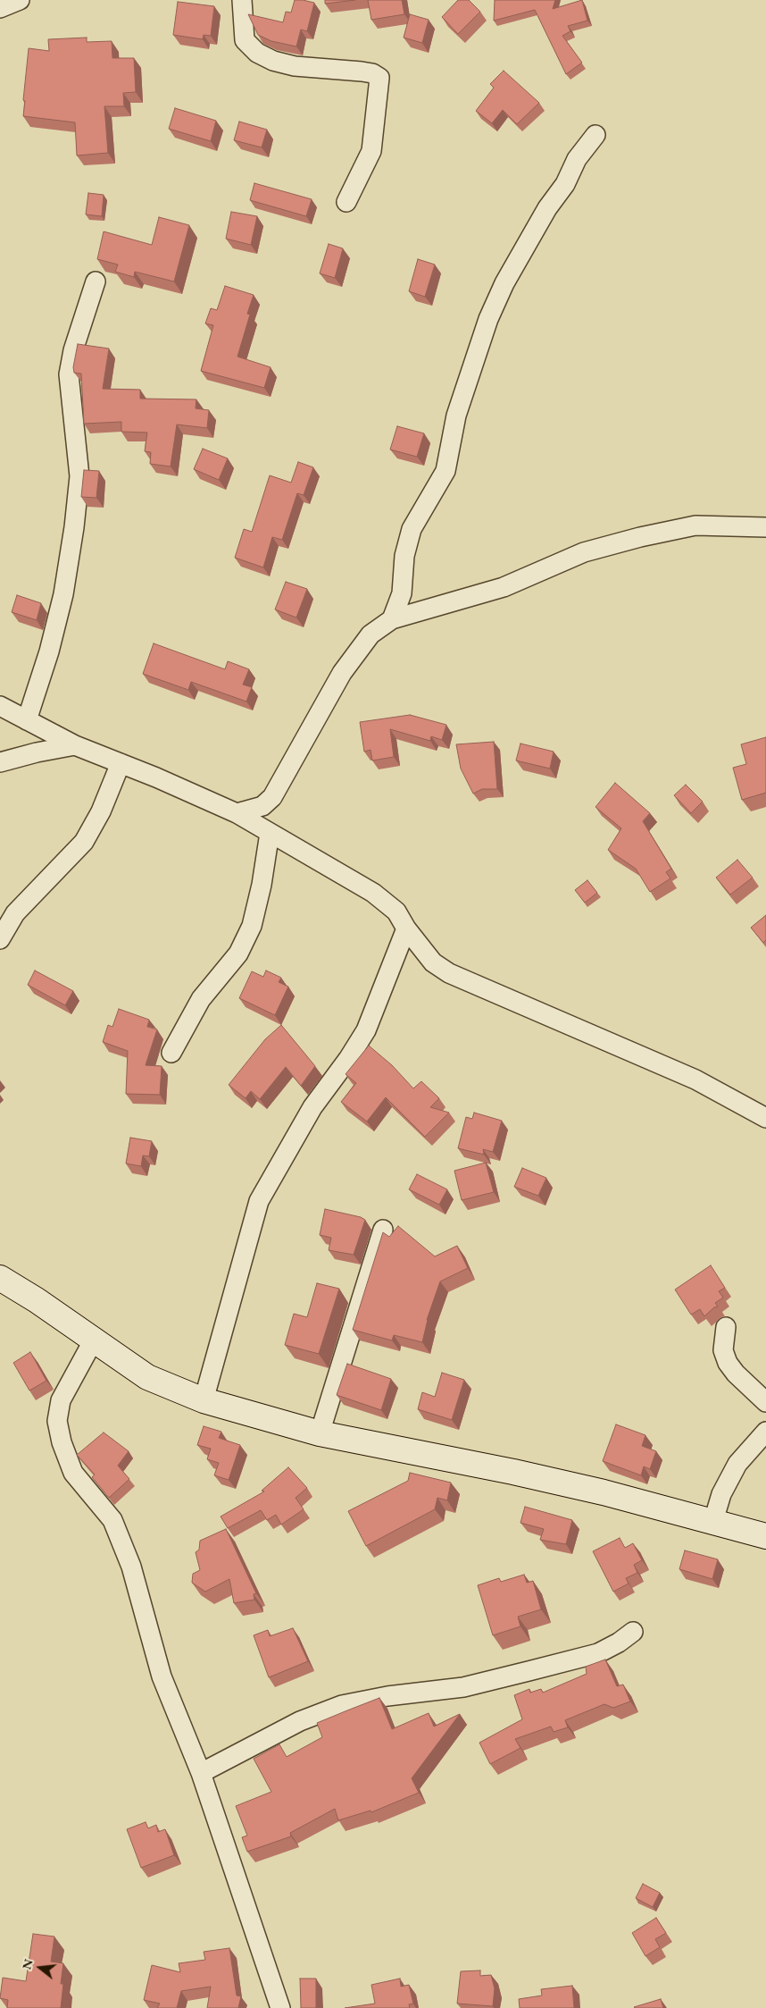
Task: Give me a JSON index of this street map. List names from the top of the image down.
{
  "north": "left"
}
